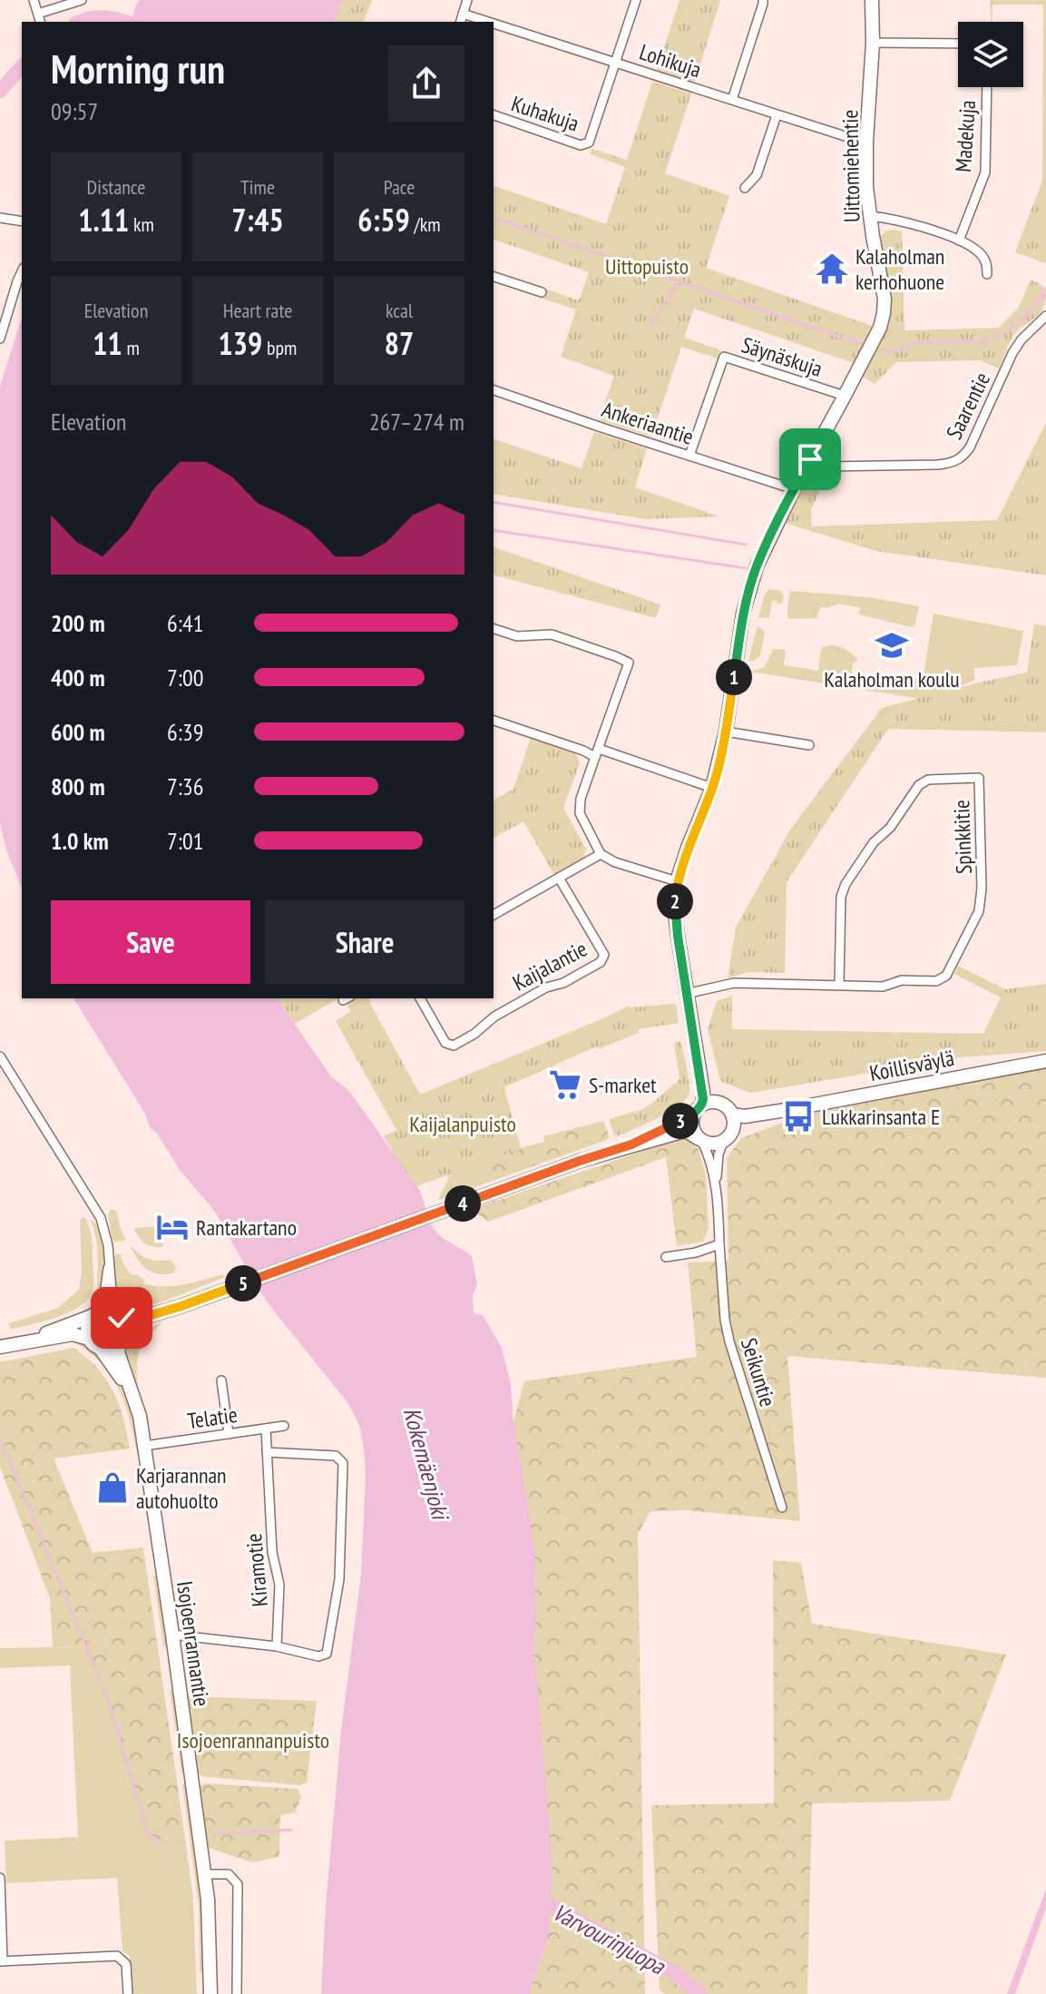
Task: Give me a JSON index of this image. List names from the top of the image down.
{
  "streets": {
    "street": [
      "Lohikuja",
      "Kuhakuja",
      "Madekuja",
      "Uittomiehentie",
      "Säynäskuja",
      "Saarentie",
      "Ankeriaantie",
      "Spinkkitie",
      "Kaijalantie",
      "Koillisväylä",
      "Seikuntie",
      "Telatie",
      "Kiramotie",
      "Isojoenrannantie"
    ]
  },
  "crossings": [
    ["Lohikuja", "Kuhakuja"],
    ["Lohikuja", "Uittomiehentie"],
    ["Uittomiehentie", "Säynäskuja"],
    ["Uittomiehentie", "Saarentie"],
    ["Uittomiehentie", "Ankeriaantie"],
    ["Uittomiehentie", "Spinkkitie"],
    ["Säynäskuja", "Ankeriaantie"],
    ["Koillisväylä", "Seikuntie"],
    ["Telatie", "Kiramotie"],
    ["Telatie", "Isojoenrannantie"]
  ],
  "water": ["Kokemäenjoki", "Varvourinjuopa"],
  "parks": ["Uittopuisto", "Kaijalanpuisto", "Isojoenrannanpuisto"],
  "places": {
    "temple": ["Kalaholman kerhohuone"],
    "school or university": ["Kalaholman koulu"],
    "supermarket": ["S-market"],
    "bus stop": ["Lukkarinsanta E"],
    "hotel": ["Rantakartano"],
    "shop": ["Karjarannan autohuolto"]
  },
  "page": {
    "heading": ["Morning run", "09:57"],
    "stats": [
      ["Distance", "1.11 km"],
      ["Time", "7:45"],
      ["Pace", "6:59 /km"],
      ["Elevation", "11 m"],
      ["Heart rate", "139 bpm"],
      ["kcal", "87"]
    ],
    "chart": ["Elevation", "267–274 m"],
    "list": [
      {
        "name": "200 m",
        "note": "6:41"
      },
      {
        "name": "400 m",
        "note": "7:00"
      },
      {
        "name": "600 m",
        "note": "6:39"
      },
      {
        "name": "800 m",
        "note": "7:36"
      },
      {
        "name": "1.0 km",
        "note": "7:01"
      }
    ],
    "pins": [
      "1",
      "2",
      "3",
      "4",
      "5"
    ],
    "buttons": ["Save", "Share"]
  }
}
